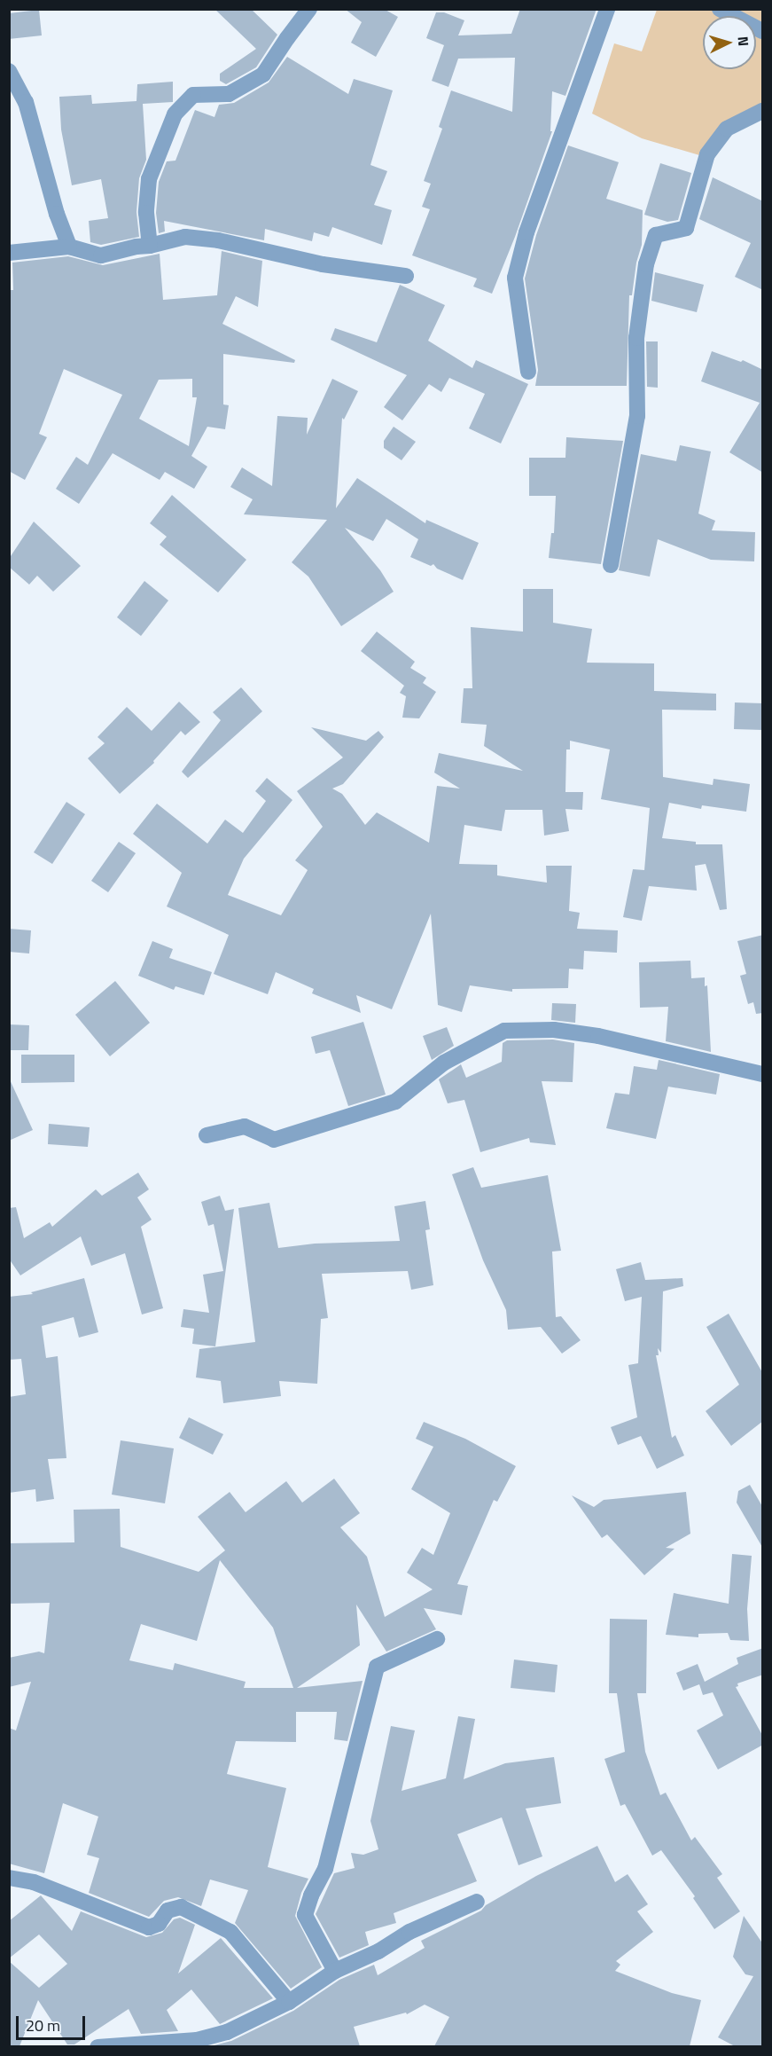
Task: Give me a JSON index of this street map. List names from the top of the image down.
{
  "scale_bar": "20 m",
  "north": "right"
}
